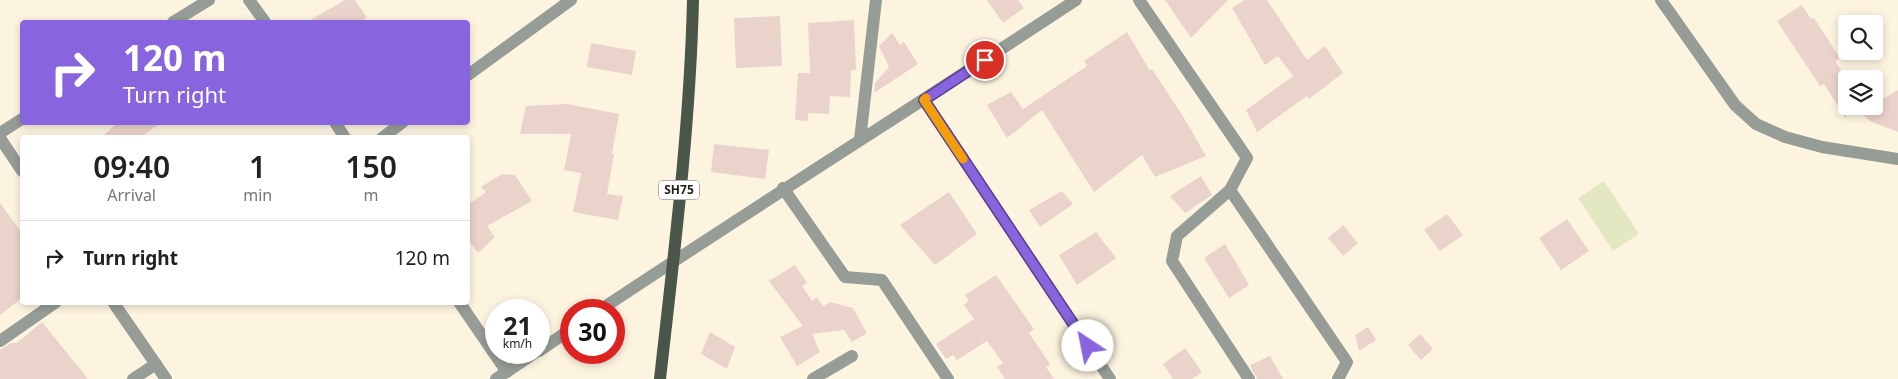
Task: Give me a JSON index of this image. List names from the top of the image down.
{
  "streets": {
    "main road": ["SH75"]
  },
  "page": {
    "turn": ["120 m", "Turn right"],
    "eta": [
      "09:40",
      "Arrival",
      "1",
      "min",
      "150",
      "m"
    ],
    "list": [
      {
        "name": "Turn right",
        "value": "120 m"
      }
    ],
    "speed": "21 km/h",
    "limit": "30"
  }
}
